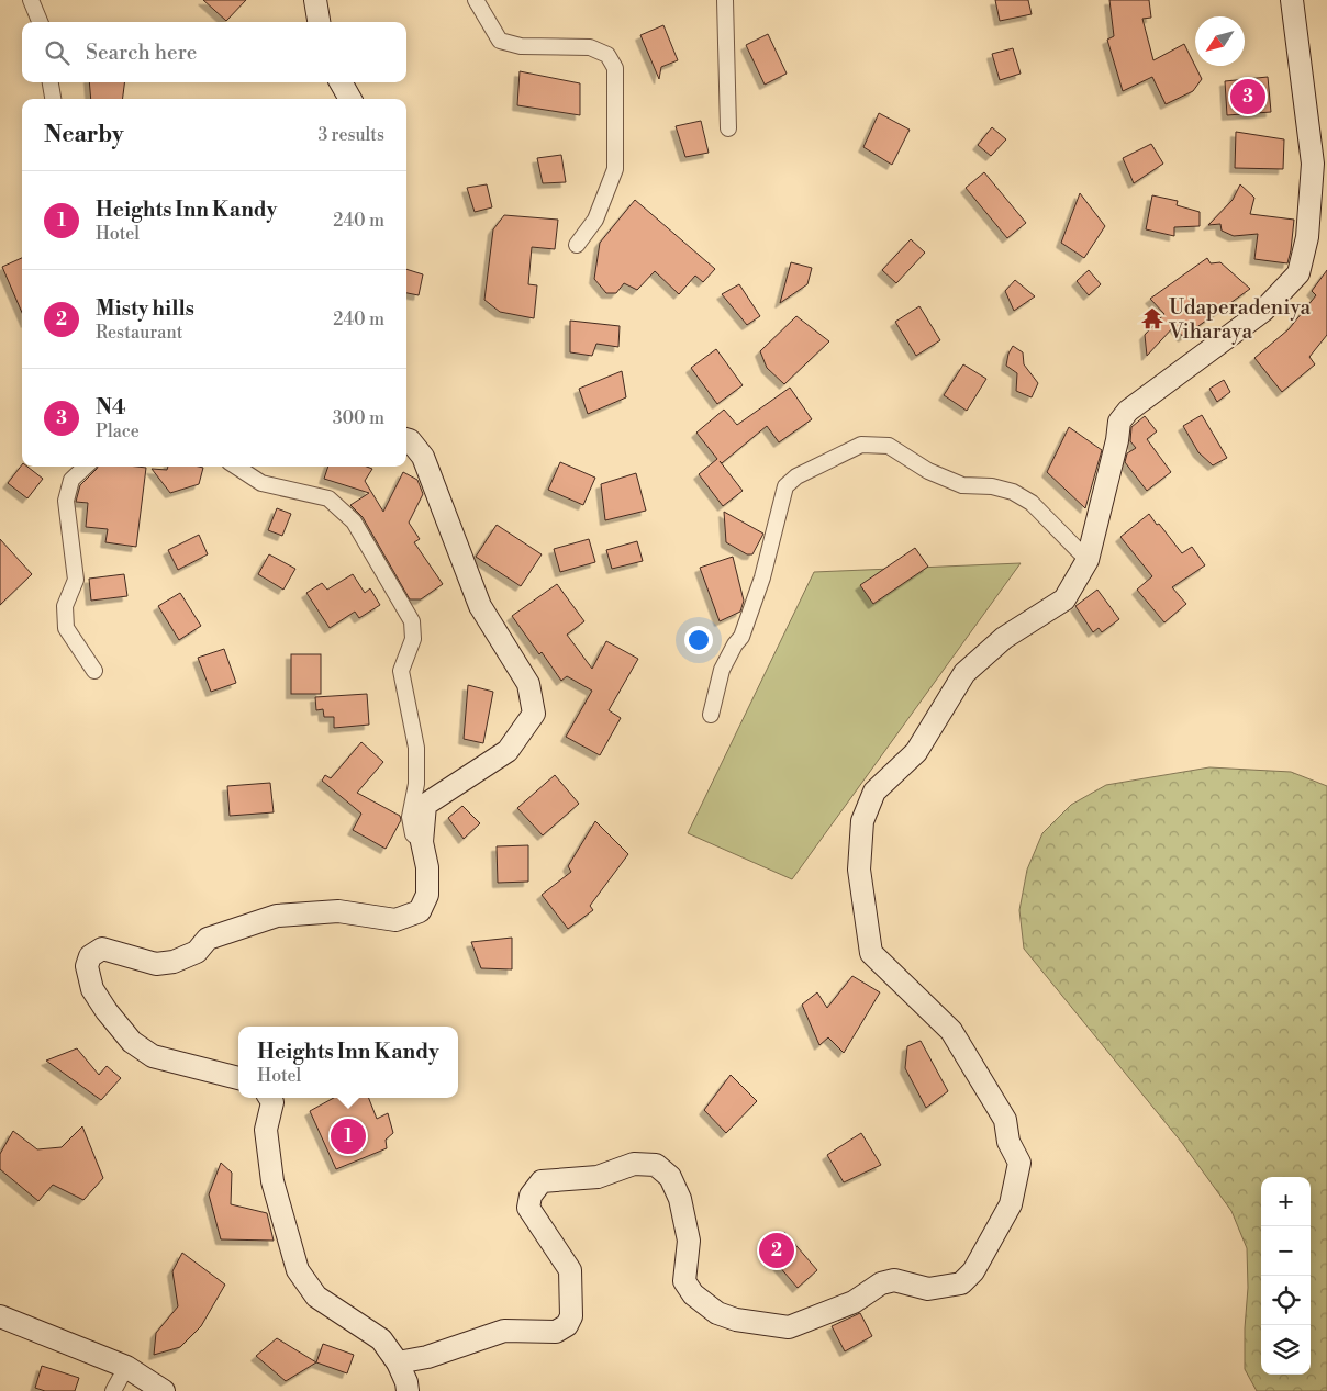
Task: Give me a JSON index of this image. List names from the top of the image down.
{
  "places": {
    "temple": ["Udaperadeniya Viharaya"]
  },
  "north": "bottom left",
  "page": {
    "search": "Search here",
    "pins": ["3", "1", "2"],
    "heading": ["Nearby", "3 results"],
    "list": [
      {
        "mark": "1",
        "name": "Heights Inn Kandy",
        "note": "Hotel",
        "value": "240 m"
      },
      {
        "mark": "2",
        "name": "Misty hills",
        "note": "Restaurant",
        "value": "240 m"
      },
      {
        "mark": "3",
        "name": "N4",
        "note": "Place",
        "value": "300 m"
      }
    ],
    "popup": ["Heights Inn Kandy", "Hotel"],
    "map_buttons": ["+", "−"]
  }
}
